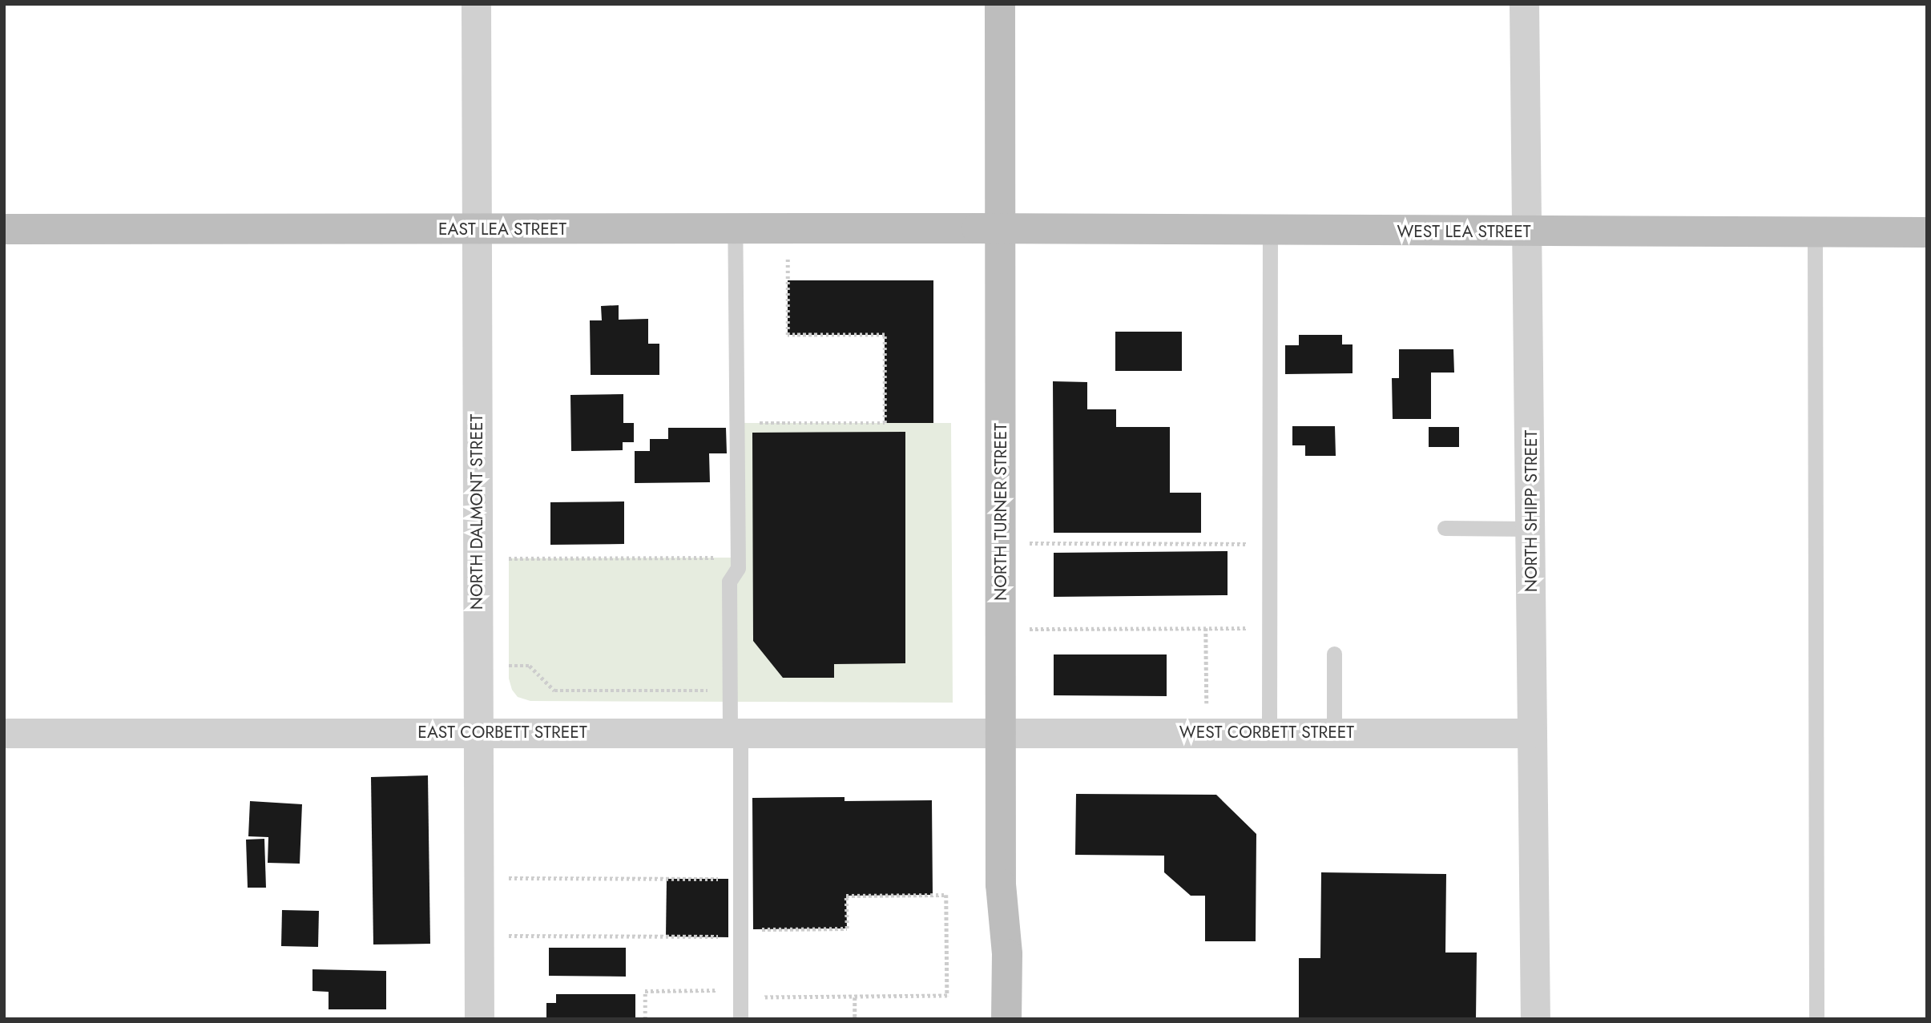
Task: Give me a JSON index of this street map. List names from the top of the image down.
{
  "streets": {
    "street": [
      "EAST LEA STREET",
      "WEST LEA STREET",
      "NORTH SHIPP STREET",
      "NORTH DALMONT STREET",
      "NORTH TURNER STREET",
      "EAST CORBETT STREET",
      "WEST CORBETT STREET"
    ]
  },
  "crossings": [
    ["EAST LEA STREET", "WEST LEA STREET"],
    ["EAST LEA STREET", "NORTH DALMONT STREET"],
    ["EAST LEA STREET", "NORTH TURNER STREET"],
    ["WEST LEA STREET", "NORTH SHIPP STREET"],
    ["WEST LEA STREET", "NORTH TURNER STREET"],
    ["NORTH SHIPP STREET", "WEST CORBETT STREET"],
    ["NORTH DALMONT STREET", "EAST CORBETT STREET"],
    ["NORTH TURNER STREET", "EAST CORBETT STREET"],
    ["NORTH TURNER STREET", "WEST CORBETT STREET"],
    ["EAST CORBETT STREET", "WEST CORBETT STREET"]
  ]
}
